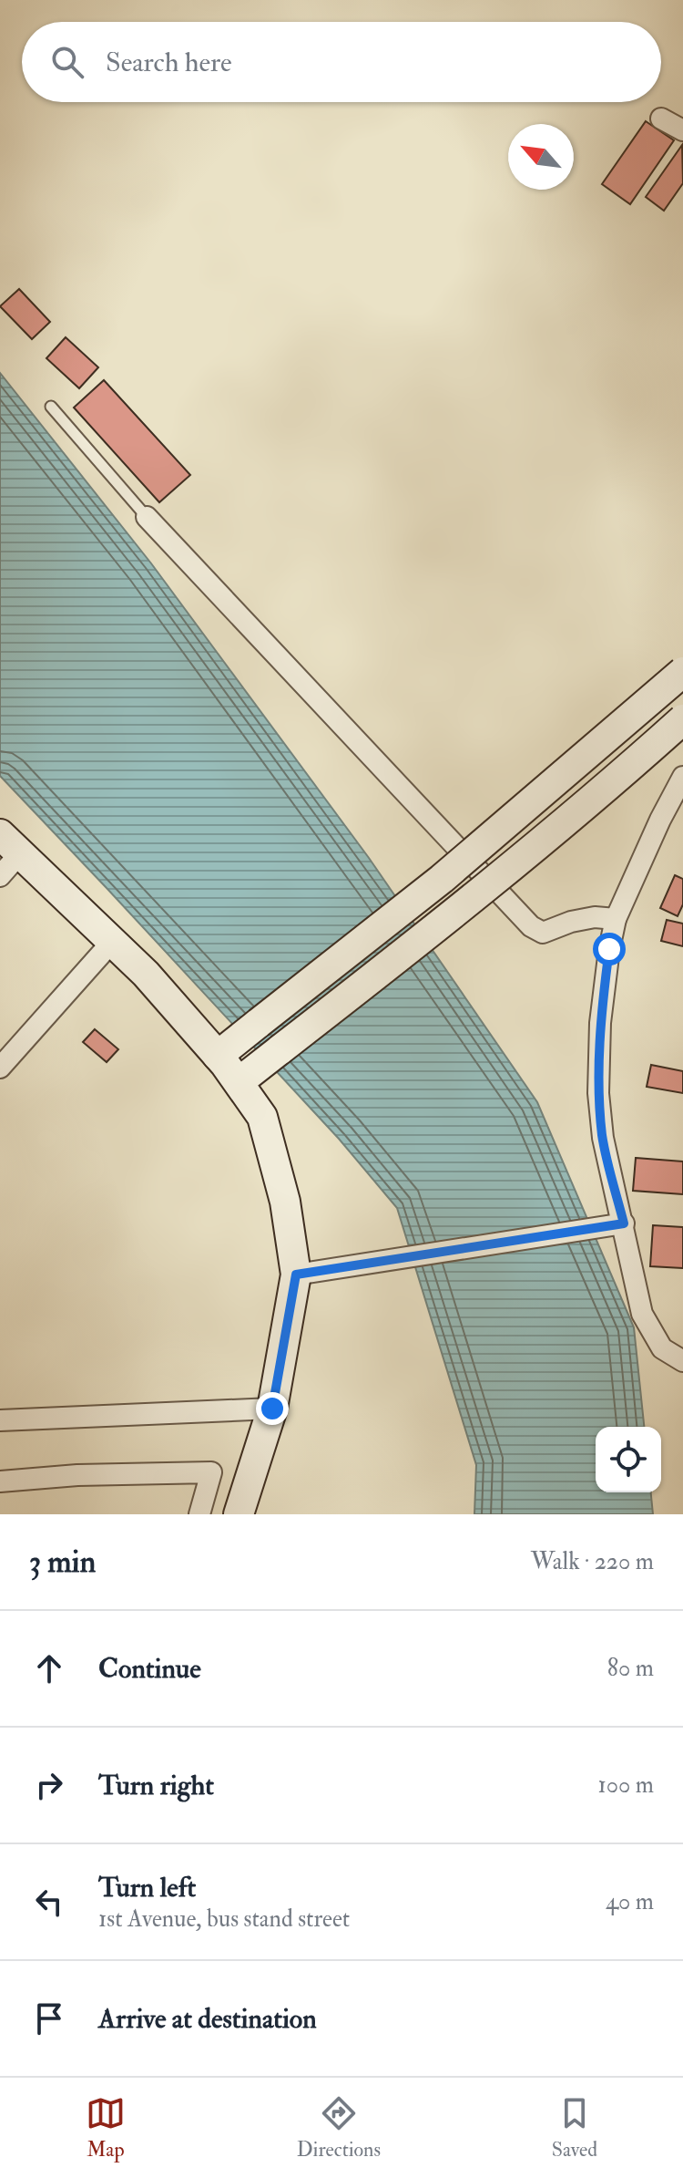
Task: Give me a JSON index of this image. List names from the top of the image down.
{
  "north": "top left",
  "page": {
    "search": "Search here",
    "heading": ["3 min", "Walk · 220 m"],
    "list": [
      ["Continue", "80 m"],
      ["Turn right", "100 m"],
      ["Turn left", "1st Avenue, bus stand street", "40 m"],
      "Arrive at destination"
    ],
    "nav": ["Map", "Directions", "Saved"]
  }
}
